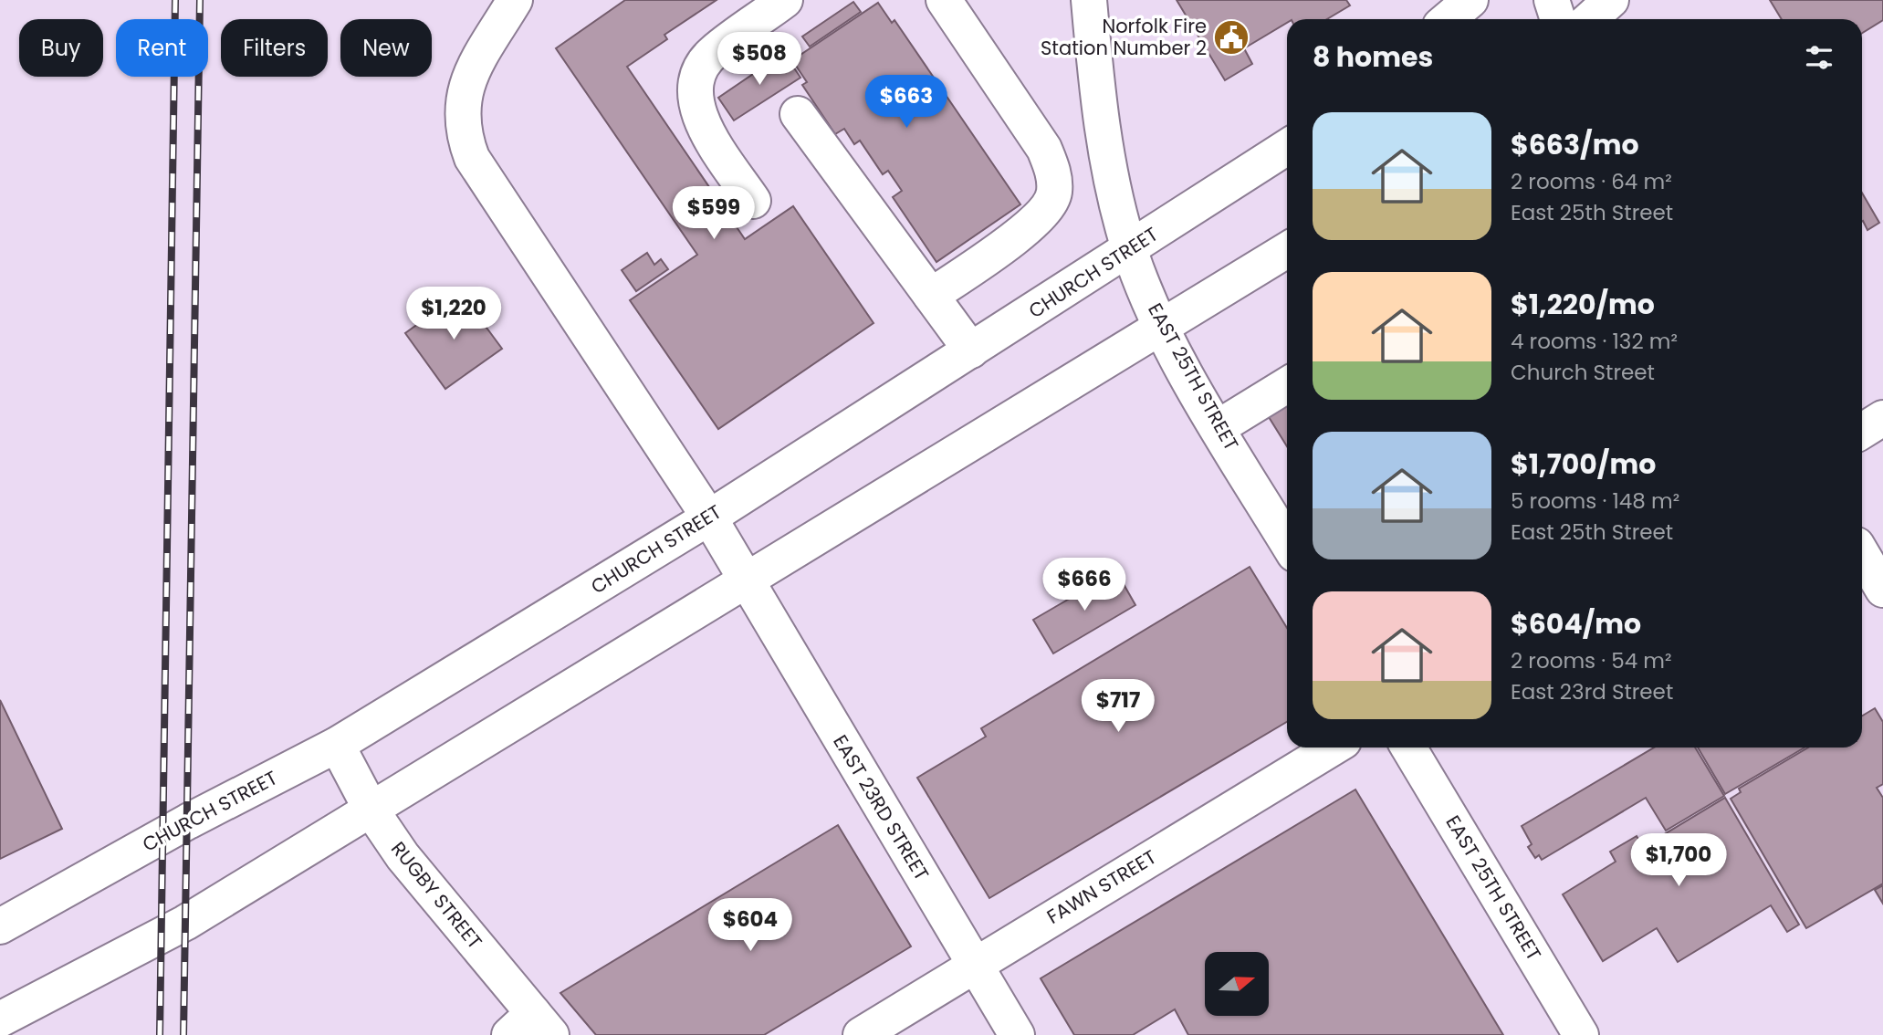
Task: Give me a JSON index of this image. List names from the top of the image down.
{
  "streets": {
    "main road": [
      "CHURCH STREET",
      "EAST 25TH STREET",
      "EAST 23RD STREET",
      "FAWN STREET",
      "RUGBY STREET"
    ]
  },
  "crossings": [
    ["CHURCH STREET", "EAST 25TH STREET"],
    ["CHURCH STREET", "EAST 23RD STREET"],
    ["CHURCH STREET", "RUGBY STREET"],
    ["EAST 23RD STREET", "FAWN STREET"]
  ],
  "places": {
    "public building": ["Norfolk Fire Station Number 2"]
  },
  "north": "right",
  "page": {
    "chip": [
      "Buy",
      "Rent",
      "Filters",
      "New"
    ],
    "heading": "8 homes",
    "price": [
      "$508",
      "$663",
      "$599",
      "$1,220",
      "$666",
      "$717",
      "$1,700",
      "$604"
    ],
    "list": [
      {
        "name": "$663/mo",
        "note": "2 rooms · 64 m² · East 25th Street"
      },
      {
        "name": "$1,220/mo",
        "note": "4 rooms · 132 m² · Church Street"
      },
      {
        "name": "$1,700/mo",
        "note": "5 rooms · 148 m² · East 25th Street"
      },
      {
        "name": "$604/mo",
        "note": "2 rooms · 54 m² · East 23rd Street"
      }
    ]
  }
}
